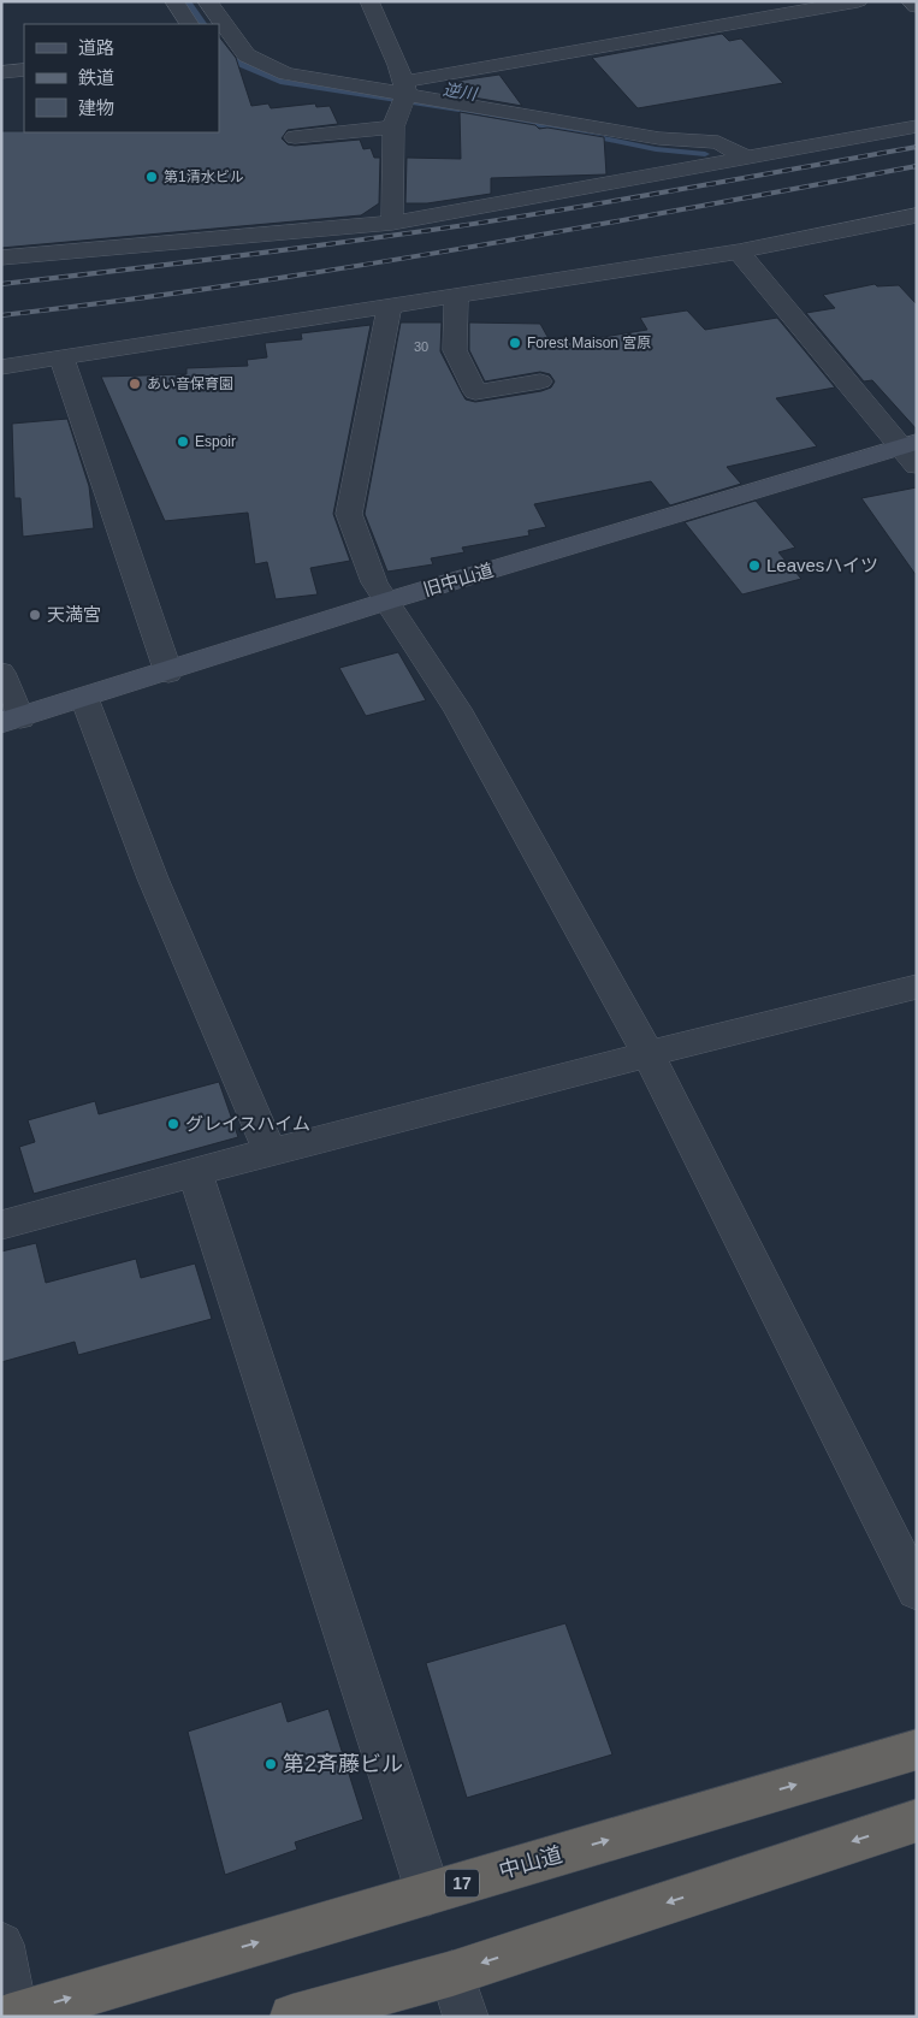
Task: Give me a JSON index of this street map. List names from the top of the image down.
{
  "streets": {
    "highway": ["中山道", "17"],
    "main road": ["旧中山道"]
  },
  "water": ["逆川"],
  "places": [
    "第1清水ビル",
    "Forest Maison 宮原",
    "あい音保育園",
    "Espoir",
    "Leavesハイツ",
    "天満宮",
    "グレイスハイム",
    "第2斉藤ビル"
  ],
  "house_numbers": ["30"],
  "legend": ["道路", "鉄道", "建物"]
}
